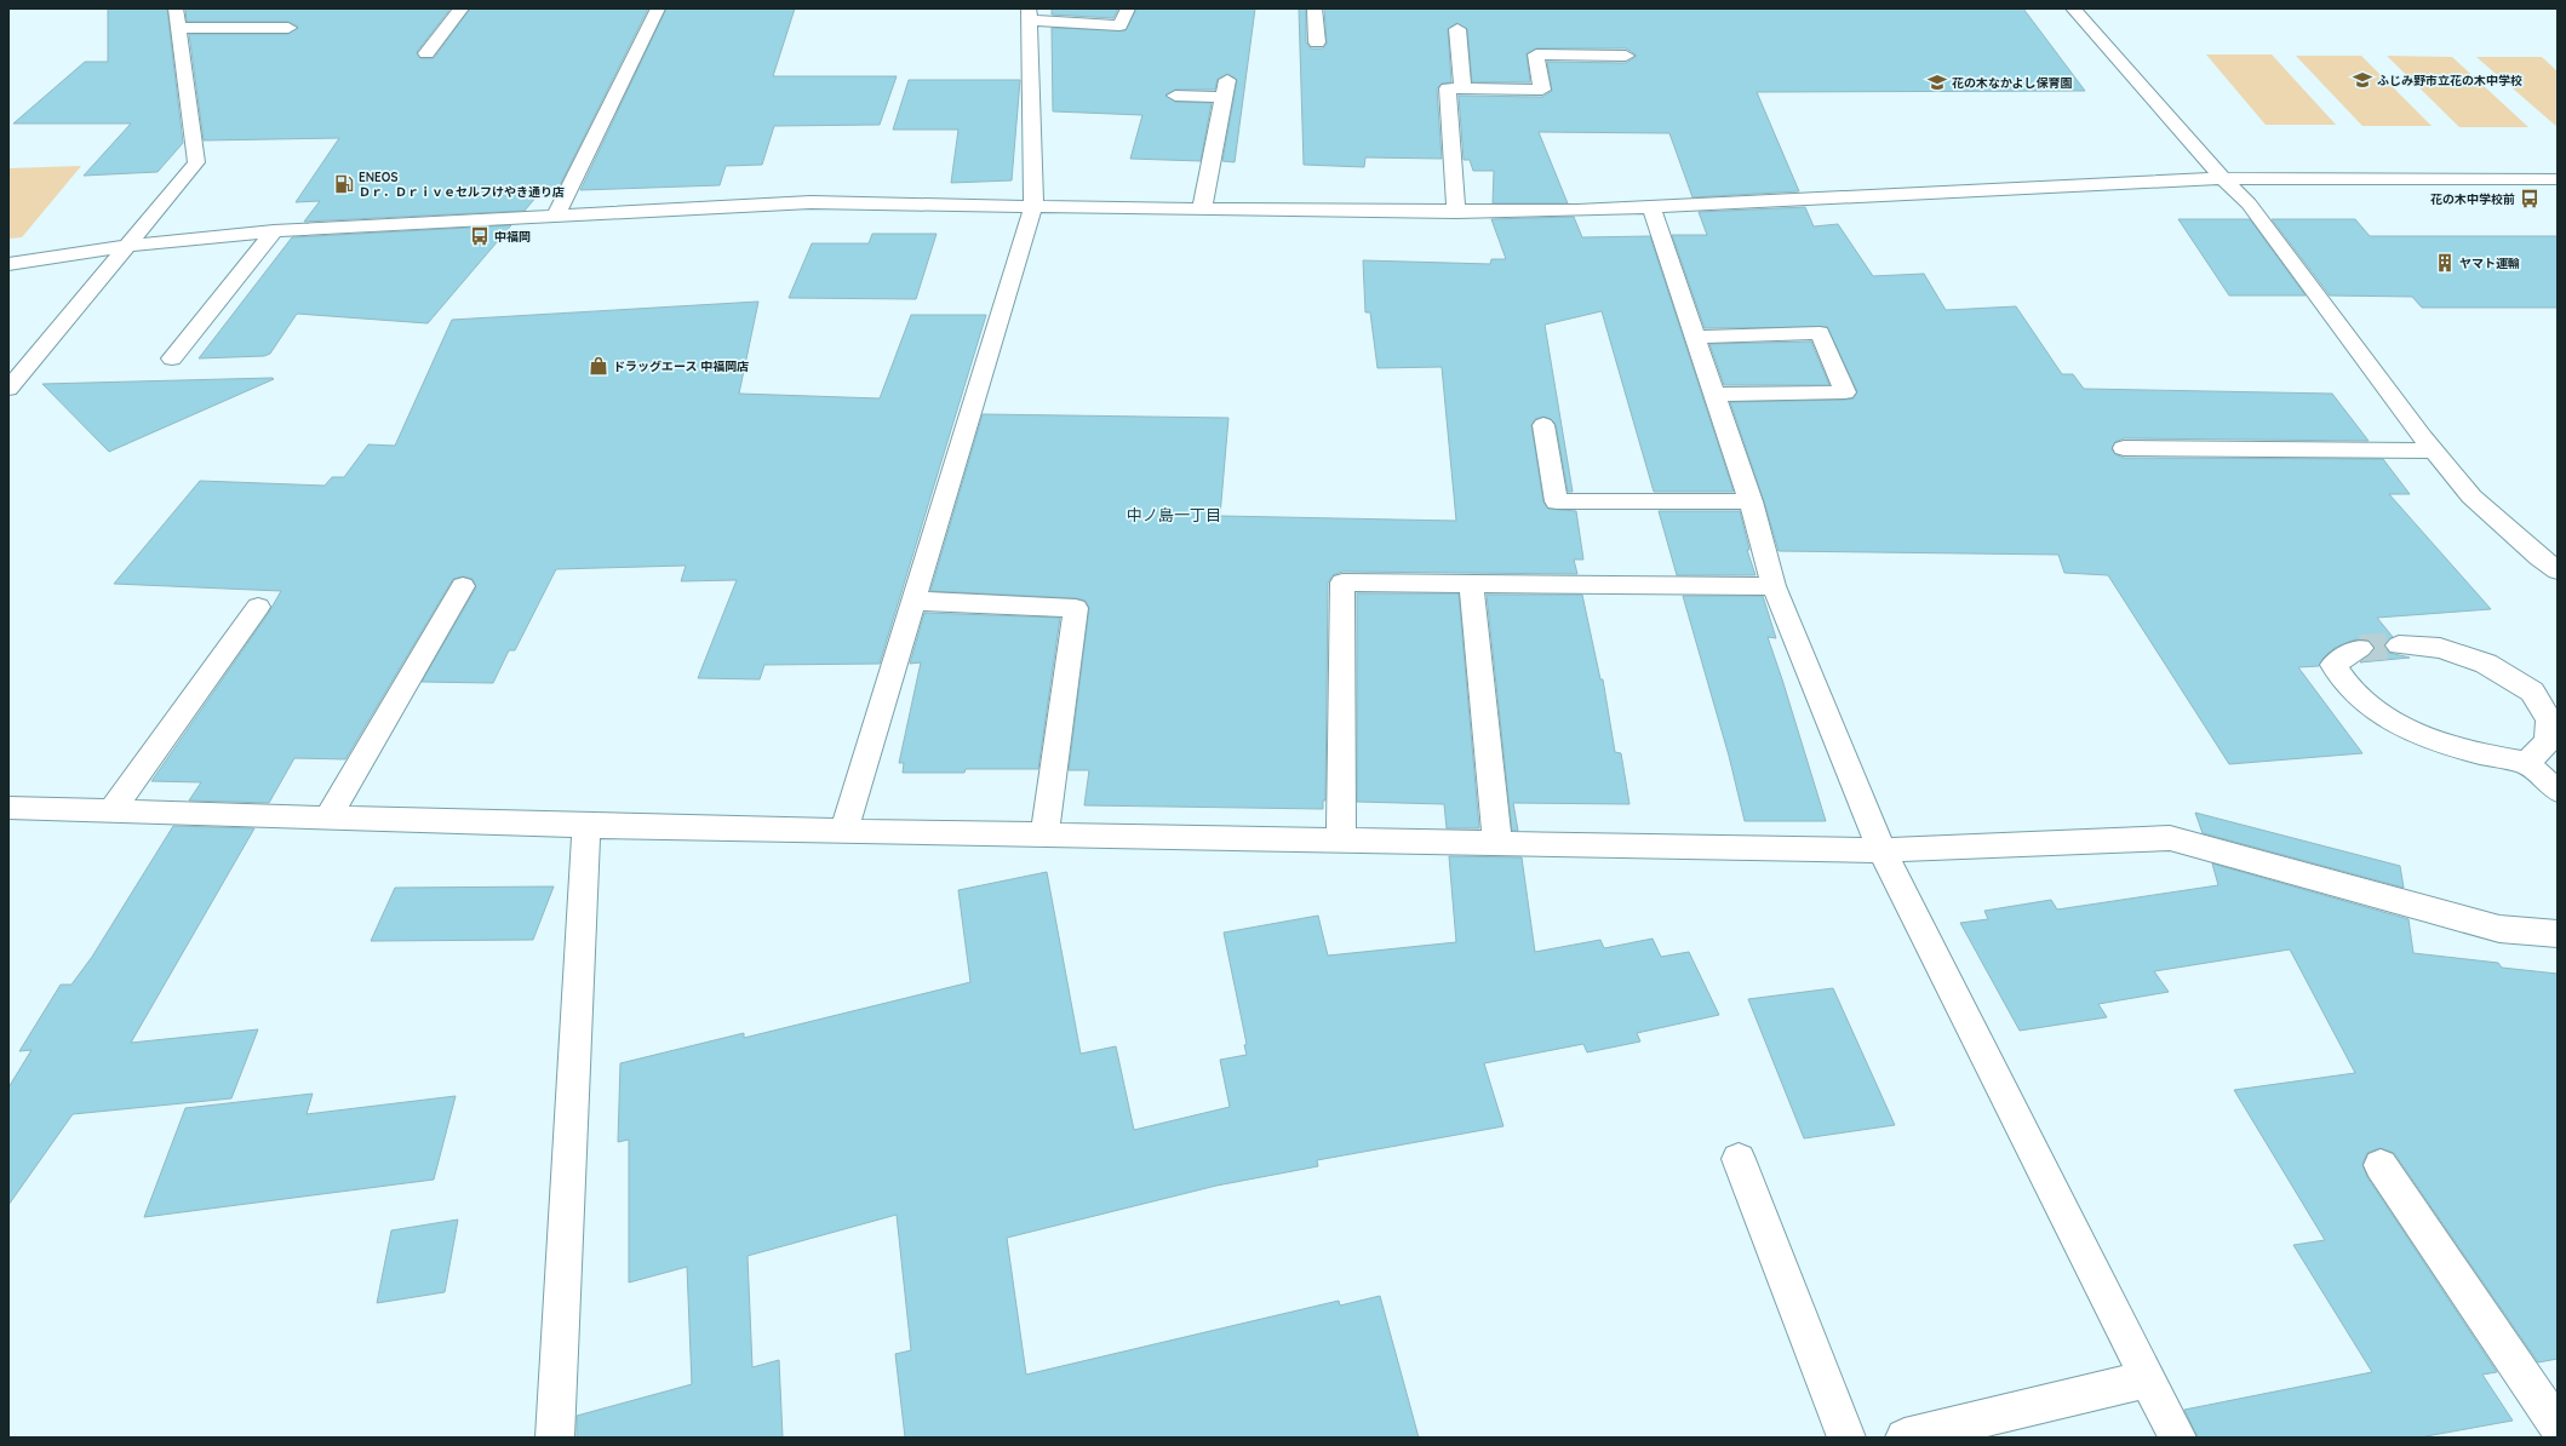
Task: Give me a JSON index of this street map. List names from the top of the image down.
{
  "districts": ["中ノ島一丁目"],
  "places": {
    "school or university": ["ふじみ野市立花の木中学校", "花の木なかよし保育園"],
    "fuel station": ["ENEOS Ｄｒ．Ｄｒｉｖｅセルフけやき通り店"],
    "bus stop": ["花の木中学校前", "中福岡"],
    "building": ["ヤマト運輸"],
    "shop": ["ドラッグエース 中福岡店"]
  }
}
